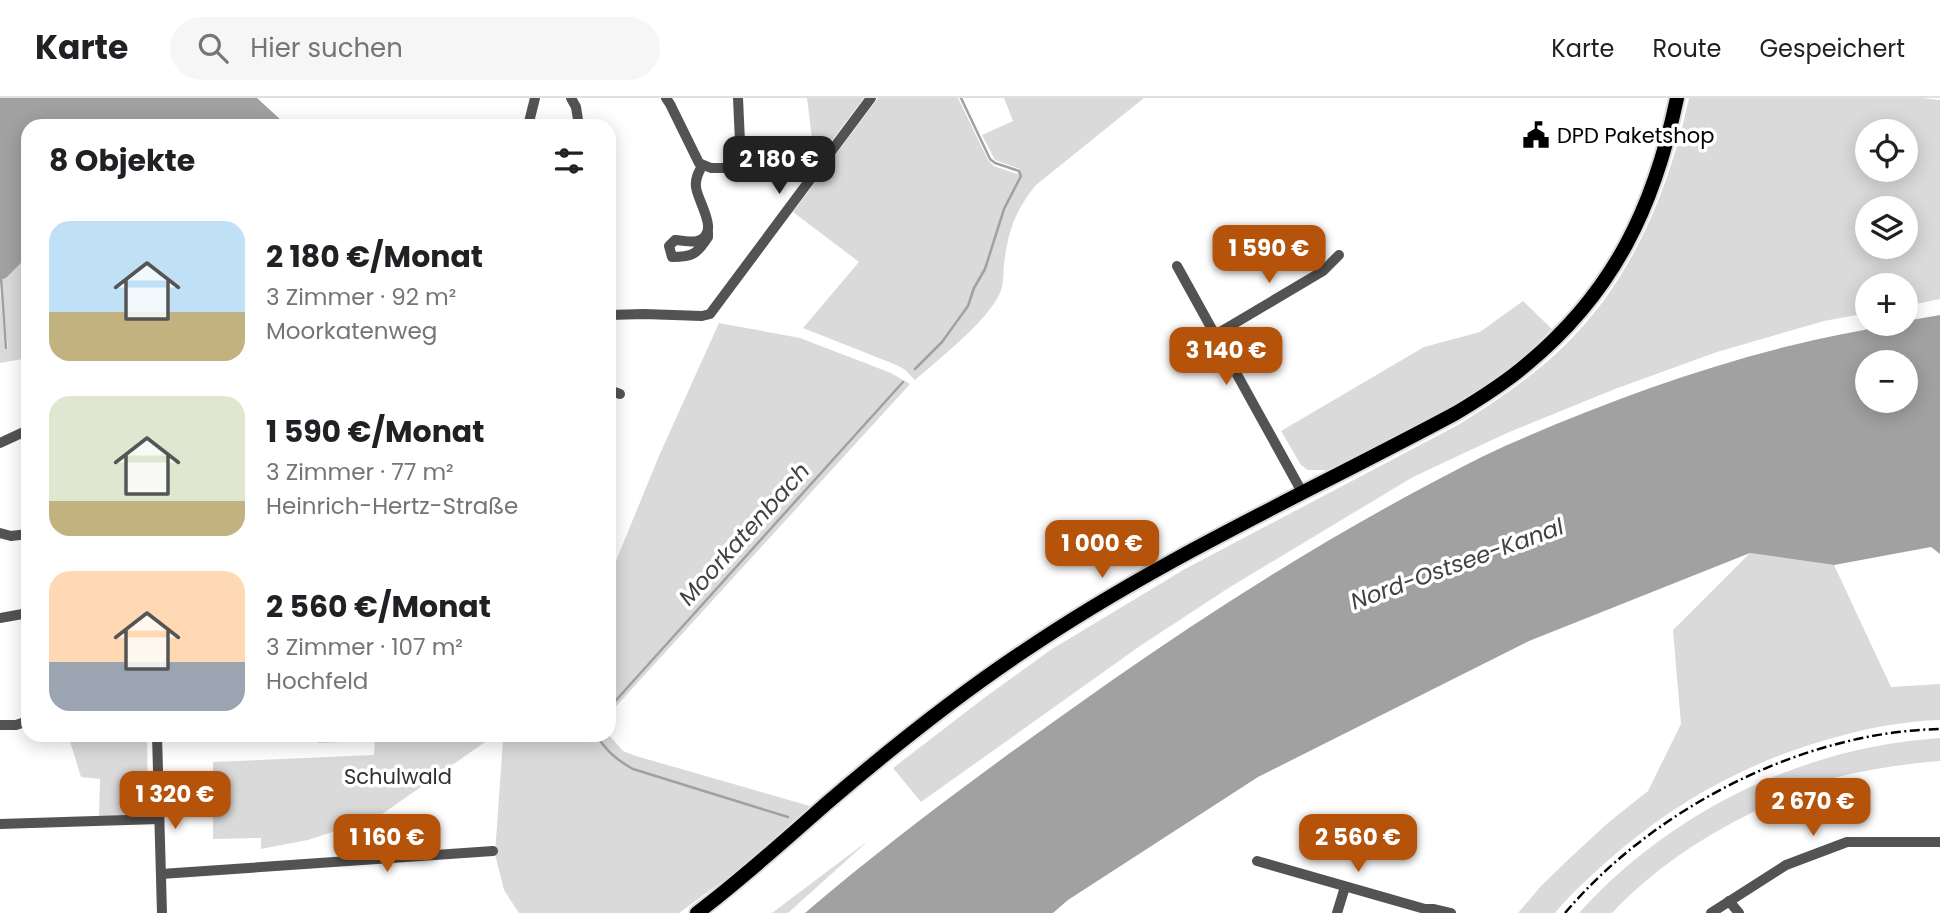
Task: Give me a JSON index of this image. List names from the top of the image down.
{
  "water": ["Moorkatenbach", "Nord-Ostsee-Kanal"],
  "parks": ["Schulwald"],
  "places": {
    "public building": ["DPD Paketshop"]
  },
  "page": {
    "header": "Karte",
    "search": "Hier suchen",
    "nav": ["Karte", "Route", "Gespeichert"],
    "map_buttons": ["+", "−"],
    "heading": "8 Objekte",
    "price": [
      "2 180 €",
      "1 590 €",
      "3 140 €",
      "1 000 €",
      "1 320 €",
      "2 670 €",
      "1 160 €",
      "2 560 €"
    ],
    "list": [
      {
        "name": "2 180 €/Monat",
        "note": "3 Zimmer · 92 m² · Moorkatenweg"
      },
      {
        "name": "1 590 €/Monat",
        "note": "3 Zimmer · 77 m² · Heinrich-Hertz-Straße"
      },
      {
        "name": "2 560 €/Monat",
        "note": "3 Zimmer · 107 m² · Hochfeld"
      }
    ]
  }
}
